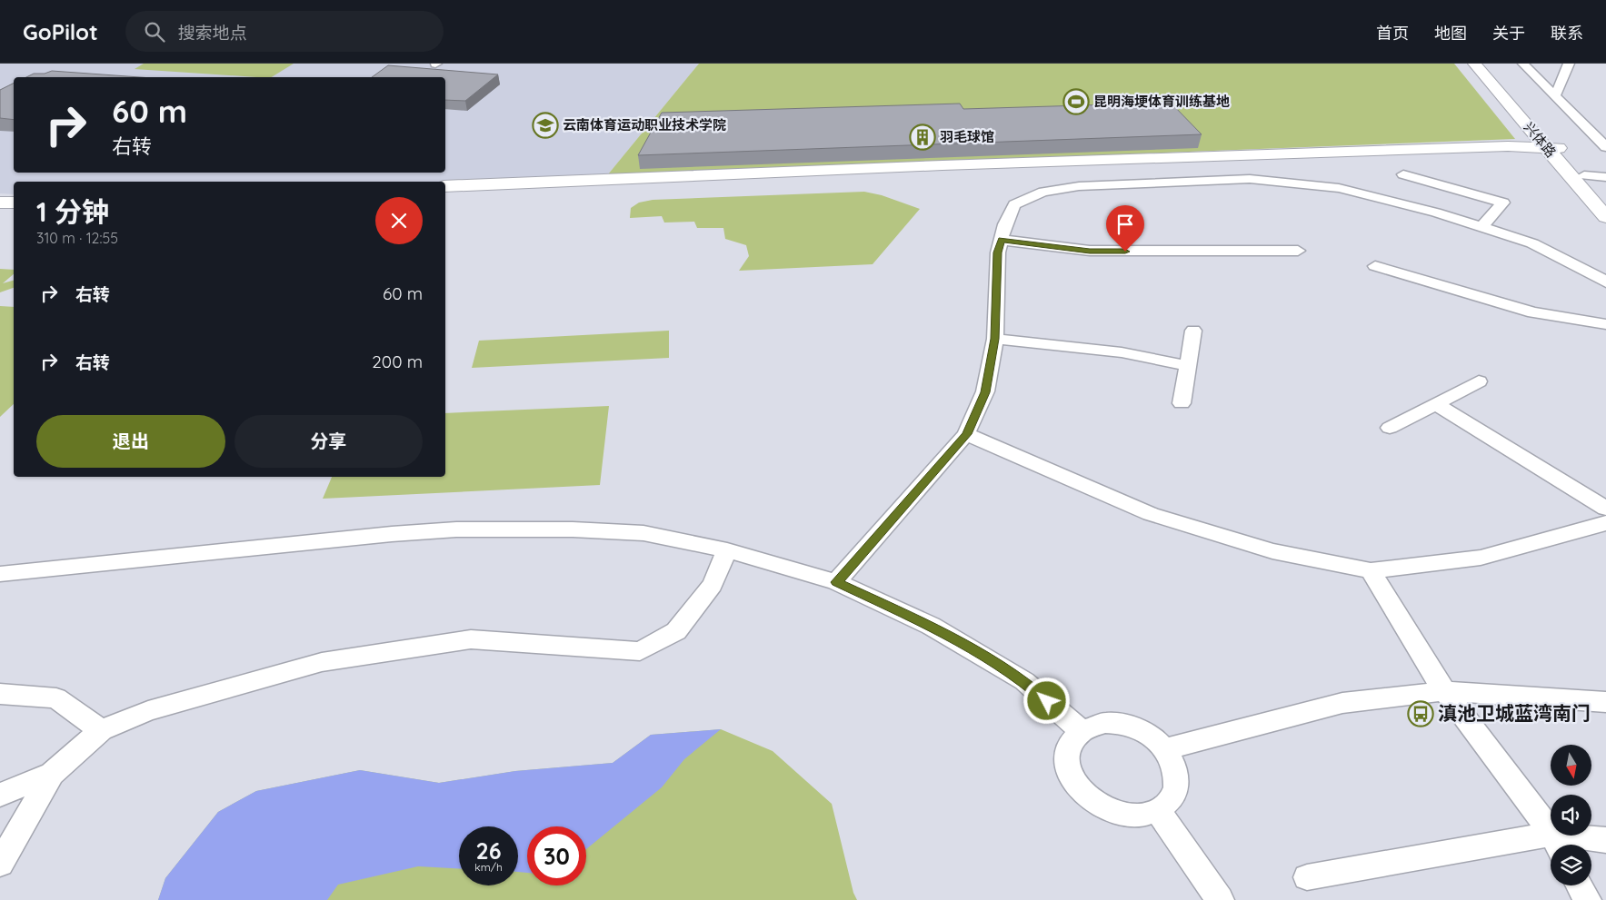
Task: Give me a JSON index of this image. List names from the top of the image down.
{
  "streets": {
    "street": ["兴体路"]
  },
  "places": {
    "sports": ["昆明海埂体育训练基地"],
    "school or university": ["云南体育运动职业技术学院"],
    "building": ["羽毛球馆"],
    "bus stop": ["滇池卫城蓝湾南门"]
  },
  "north": "bottom",
  "page": {
    "header": "GoPilot",
    "search": "搜索地点",
    "nav": [
      "首页",
      "地图",
      "关于",
      "联系"
    ],
    "turn": ["60 m", "右转"],
    "heading": ["1 分钟", "310 m · 12:55"],
    "list": [
      {
        "name": "右转",
        "value": "60 m"
      },
      {
        "name": "右转",
        "value": "200 m"
      }
    ],
    "buttons": ["退出", "分享"],
    "speed": "26 km/h",
    "limit": "30"
  }
}
